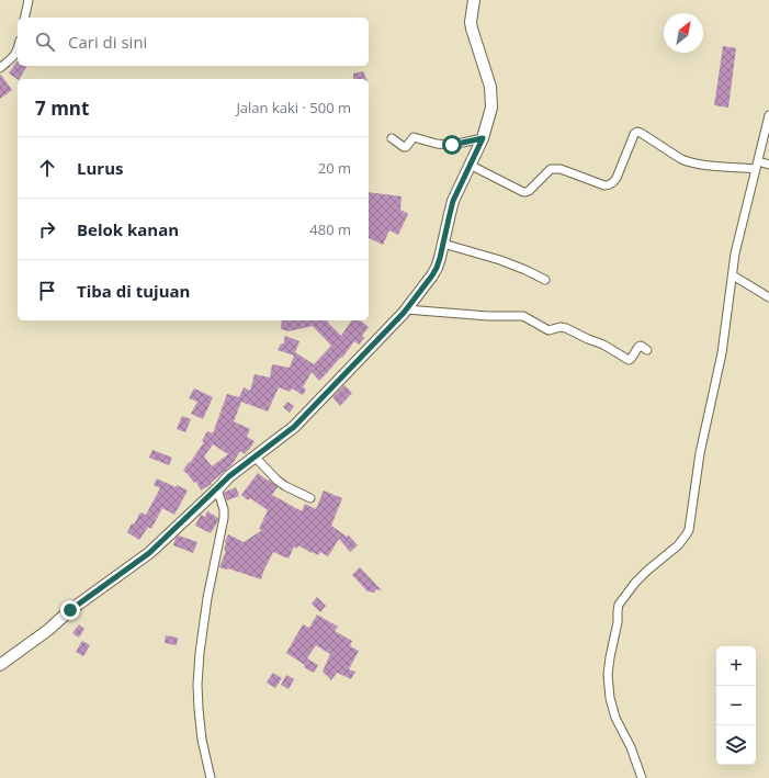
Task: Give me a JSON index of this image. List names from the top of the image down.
{
  "north": "top right",
  "page": {
    "search": "Cari di sini",
    "heading": ["7 mnt", "Jalan kaki · 500 m"],
    "list": [
      ["Lurus", "20 m"],
      ["Belok kanan", "480 m"],
      "Tiba di tujuan"
    ],
    "map_buttons": ["+", "−"]
  }
}
